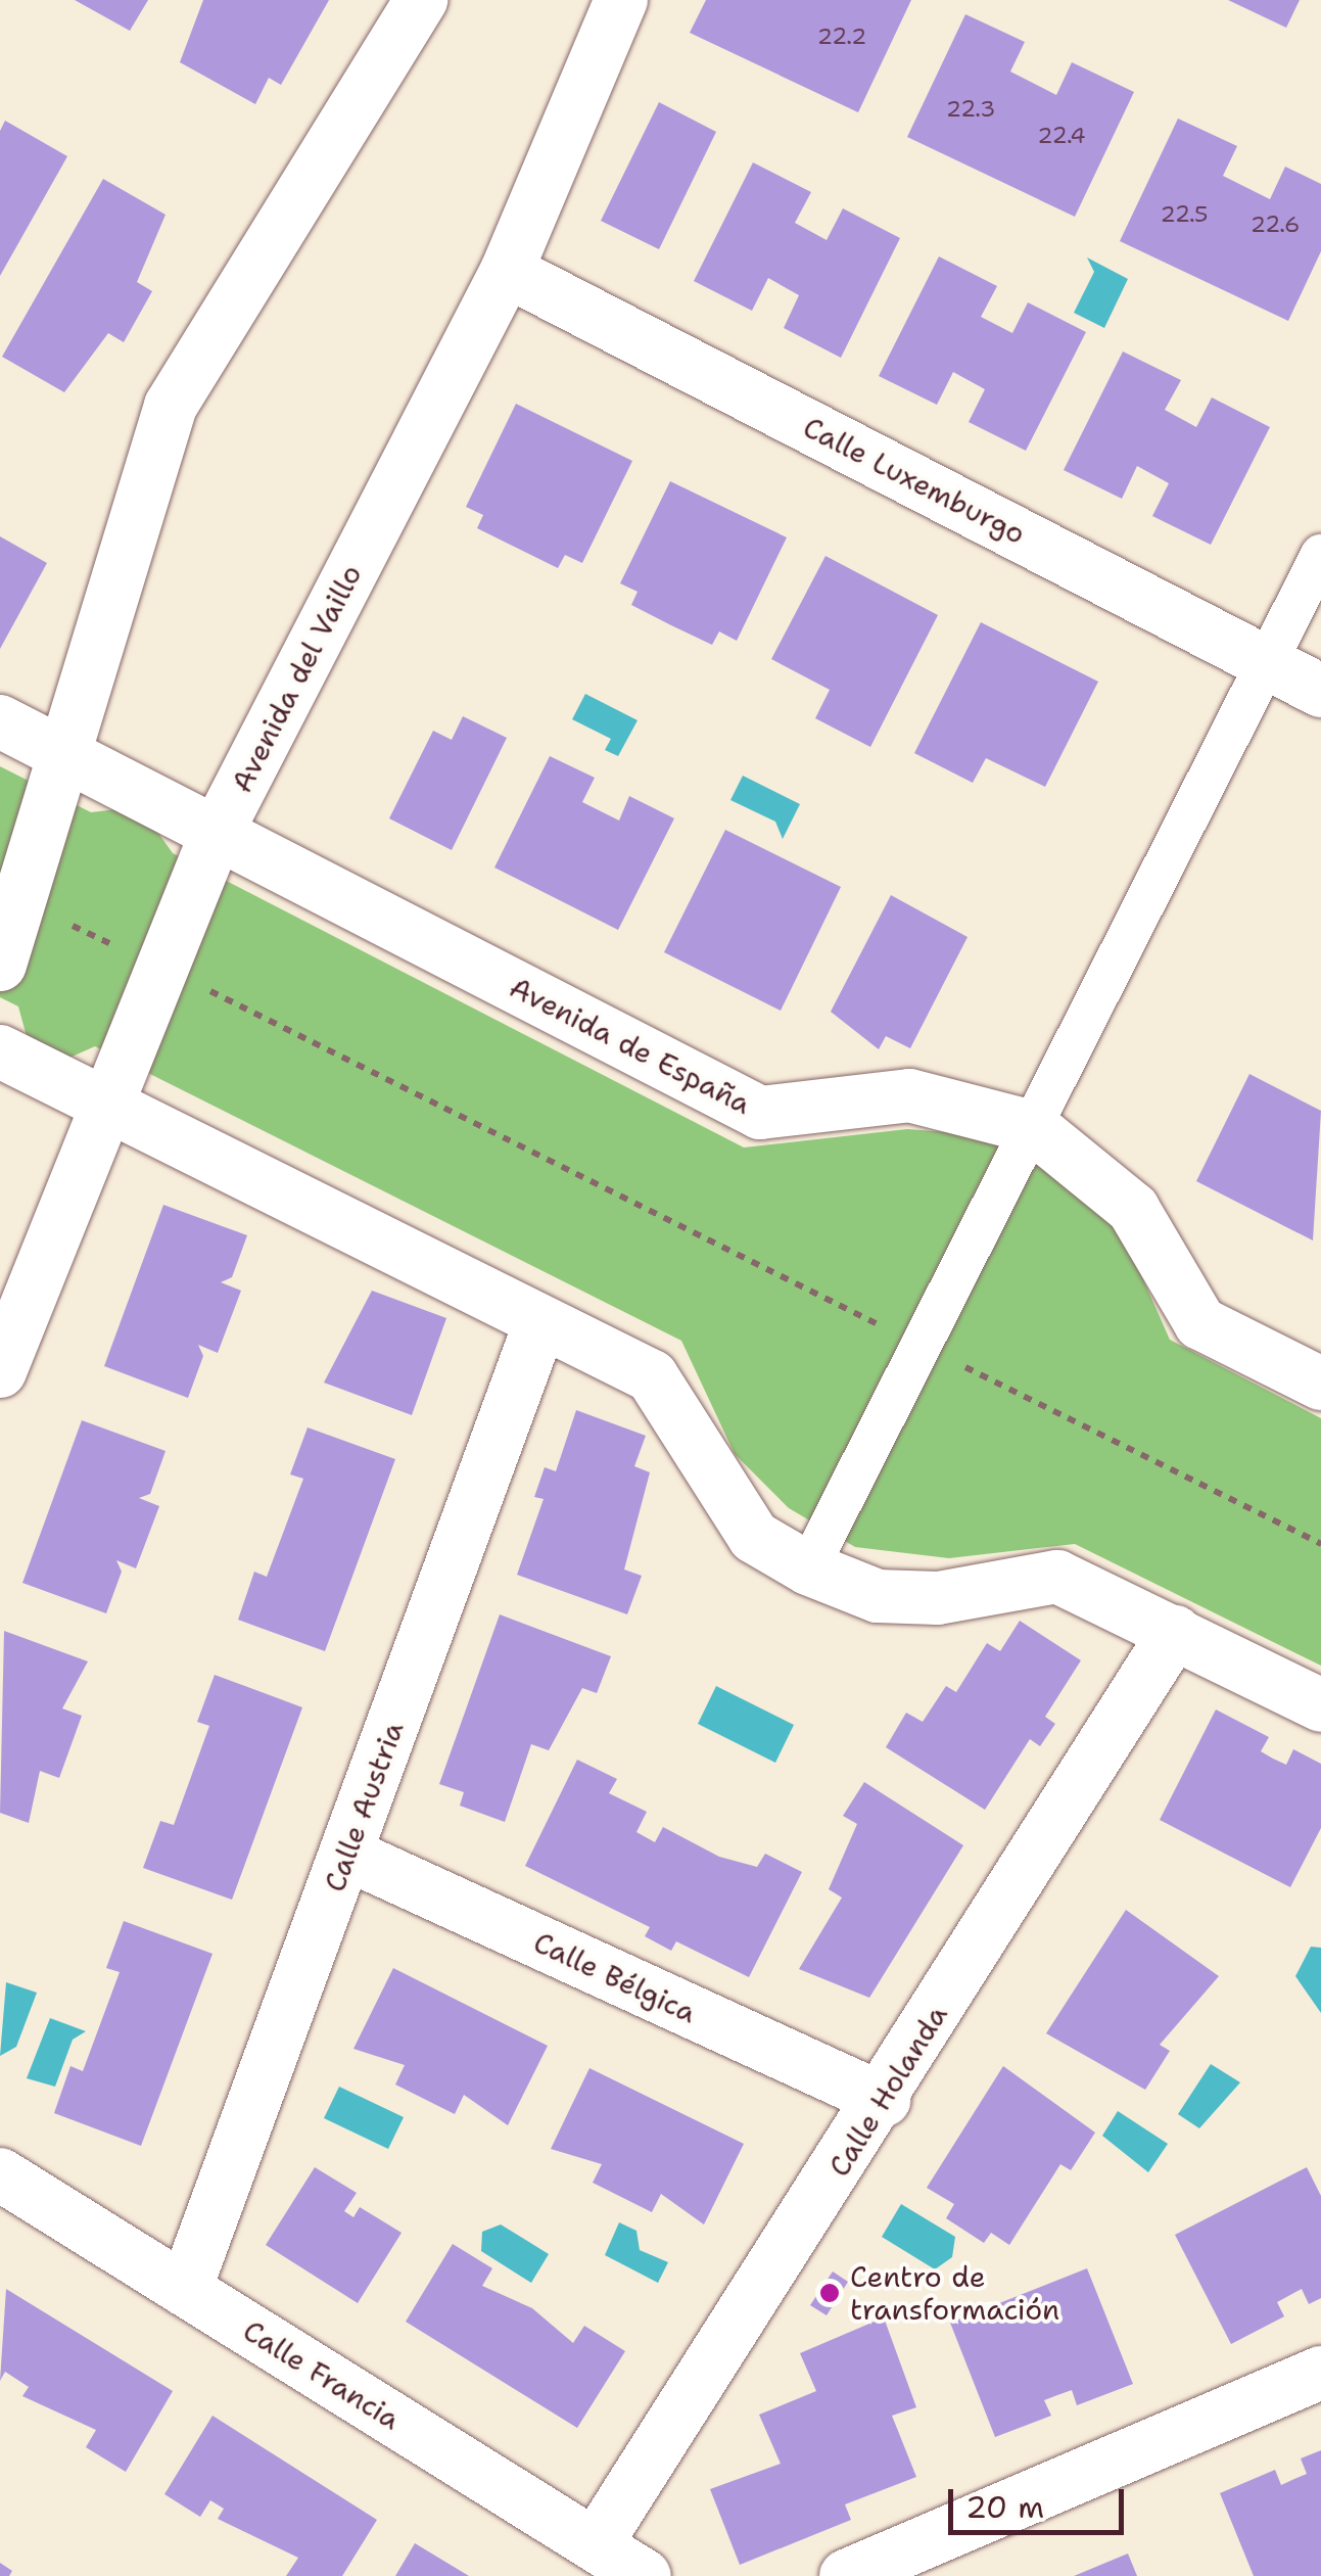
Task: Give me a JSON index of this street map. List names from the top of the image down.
{
  "streets": {
    "street": [
      "Calle Luxemburgo",
      "Avenida del Vaillo",
      "Avenida de España",
      "Calle Austria",
      "Calle Bélgica",
      "Calle Holanda",
      "Calle Francia"
    ]
  },
  "crossings": [
    ["Calle Luxemburgo", "Avenida del Vaillo"],
    ["Avenida del Vaillo", "Avenida de España"],
    ["Calle Austria", "Calle Bélgica"],
    ["Calle Austria", "Calle Francia"],
    ["Calle Bélgica", "Calle Holanda"],
    ["Calle Holanda", "Calle Francia"]
  ],
  "places": ["Centro de transformación"],
  "house_numbers": [
    "22.2",
    "22.3",
    "22.4",
    "22.5",
    "22.6"
  ],
  "scale_bar": "20 m"
}
